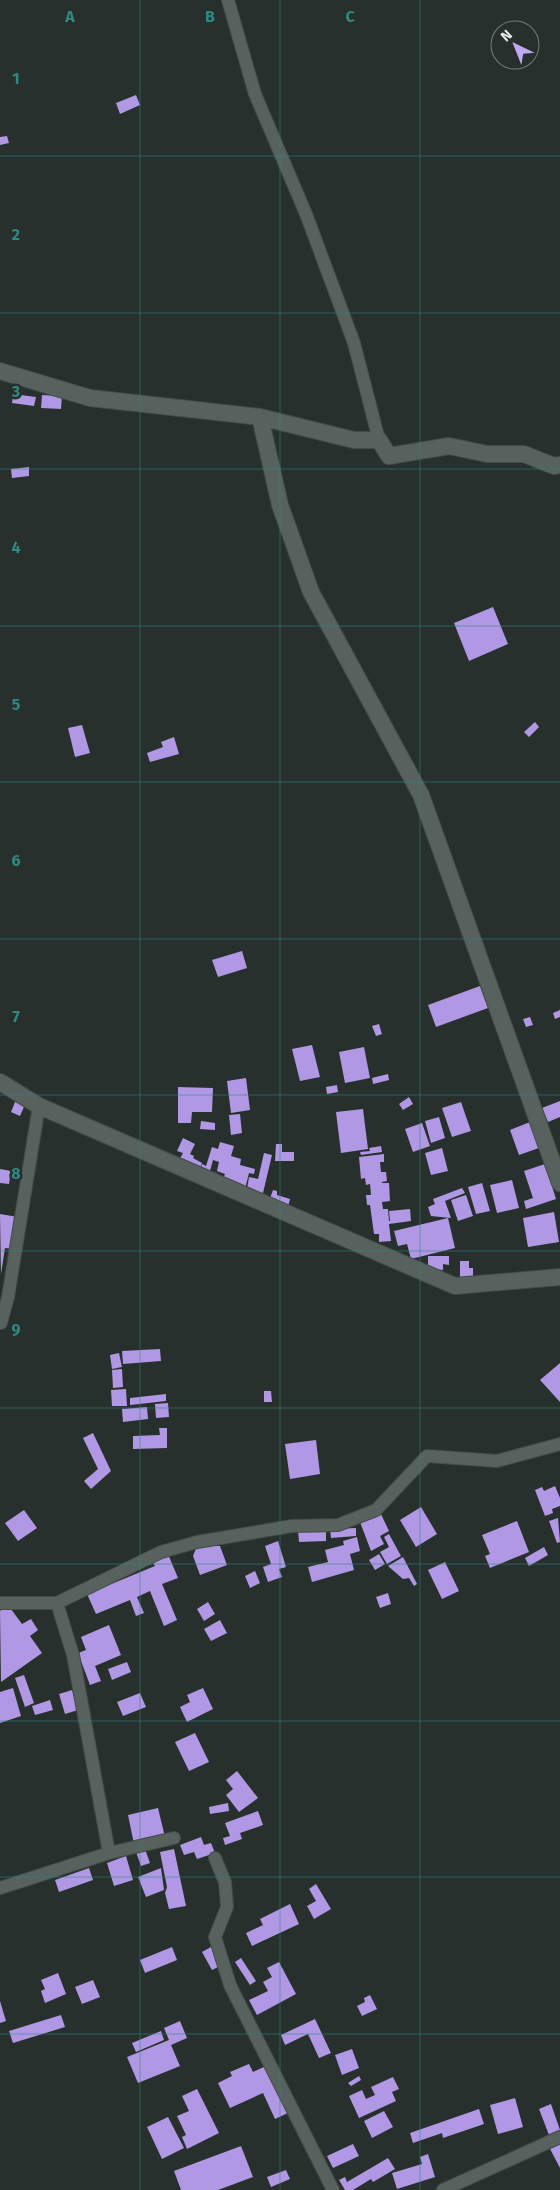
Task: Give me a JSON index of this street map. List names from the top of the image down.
{
  "north": "top left",
  "grid": {
    "columns": ["A", "B", "C"],
    "rows": [
      "1",
      "2",
      "3",
      "4",
      "5",
      "6",
      "7",
      "8",
      "9"
    ]
  }
}
